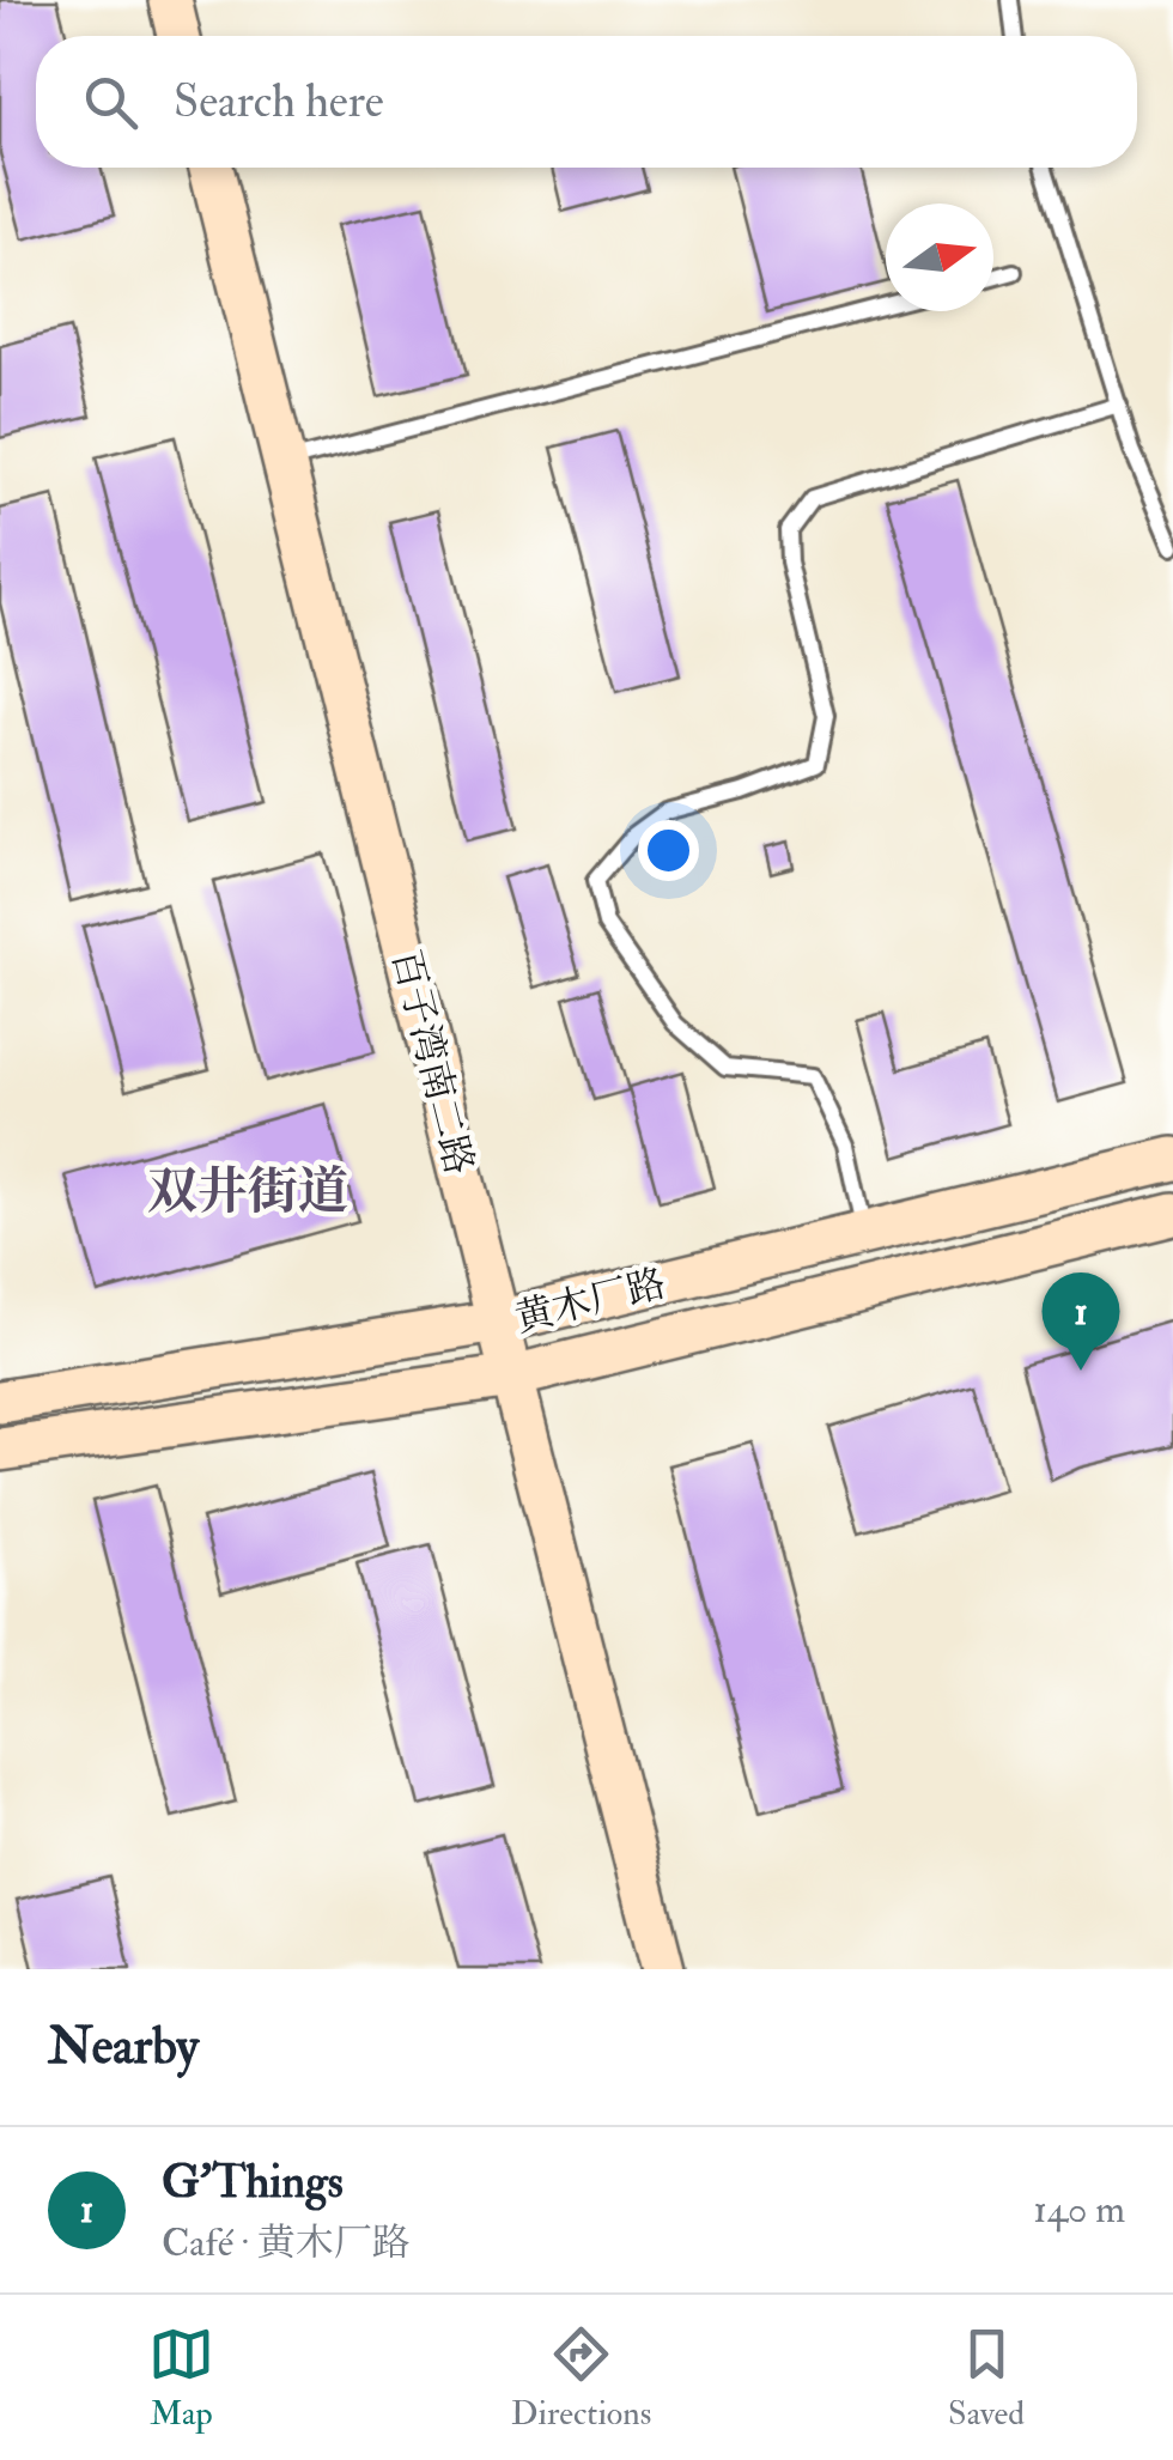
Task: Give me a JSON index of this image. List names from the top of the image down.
{
  "streets": {
    "main road": ["百子湾南二路", "黄木厂路"]
  },
  "crossings": [
    ["百子湾南二路", "黄木厂路"]
  ],
  "districts": ["双井街道"],
  "north": "right",
  "page": {
    "search": "Search here",
    "pins": "1",
    "heading": "Nearby",
    "list": [
      {
        "mark": "1",
        "name": "G'Things",
        "note": "Café · 黄木厂路",
        "value": "140 m"
      }
    ],
    "nav": ["Map", "Directions", "Saved"]
  }
}
